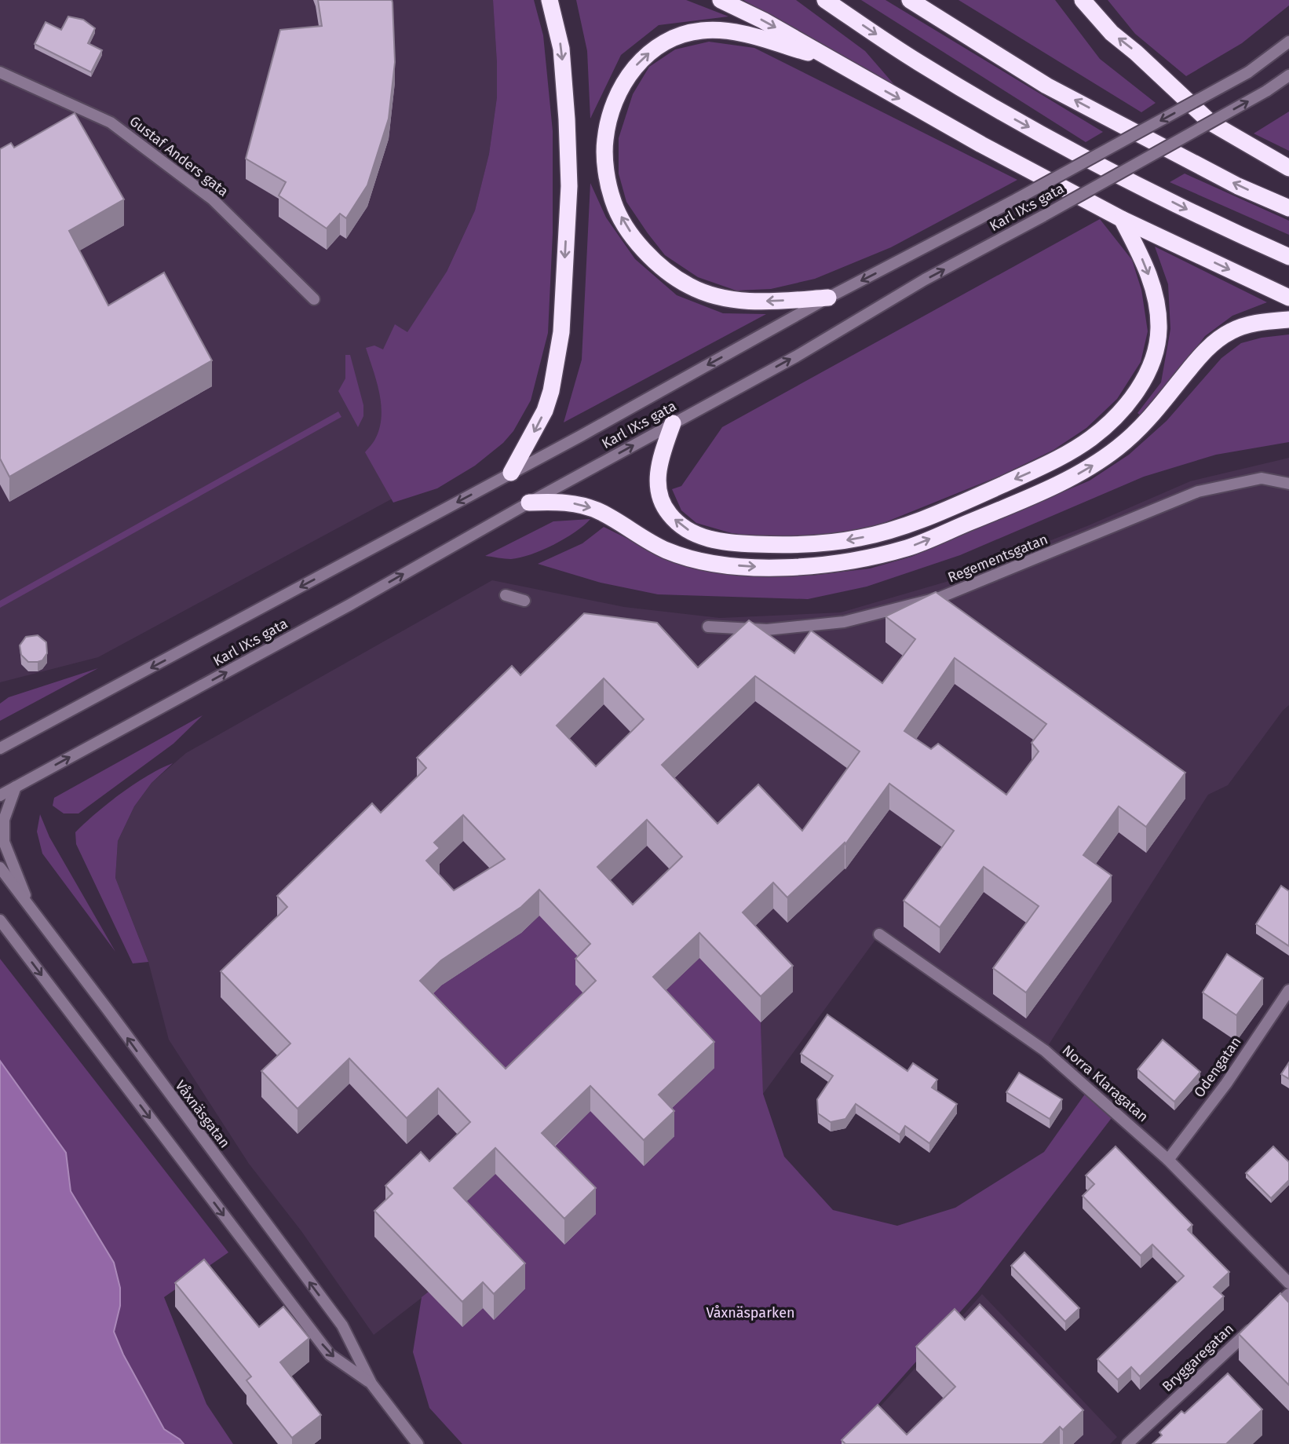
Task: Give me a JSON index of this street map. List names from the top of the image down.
{
  "streets": {
    "street": [
      "Gustaf Anders gata",
      "Karl IX:s gata",
      "Regementsgatan",
      "Odengatan",
      "Norra Klaragatan",
      "Våxnäsgatan",
      "Bryggaregatan"
    ]
  },
  "crossings": [
    ["Odengatan", "Norra Klaragatan"]
  ],
  "parks": ["Våxnäsparken"]
}
